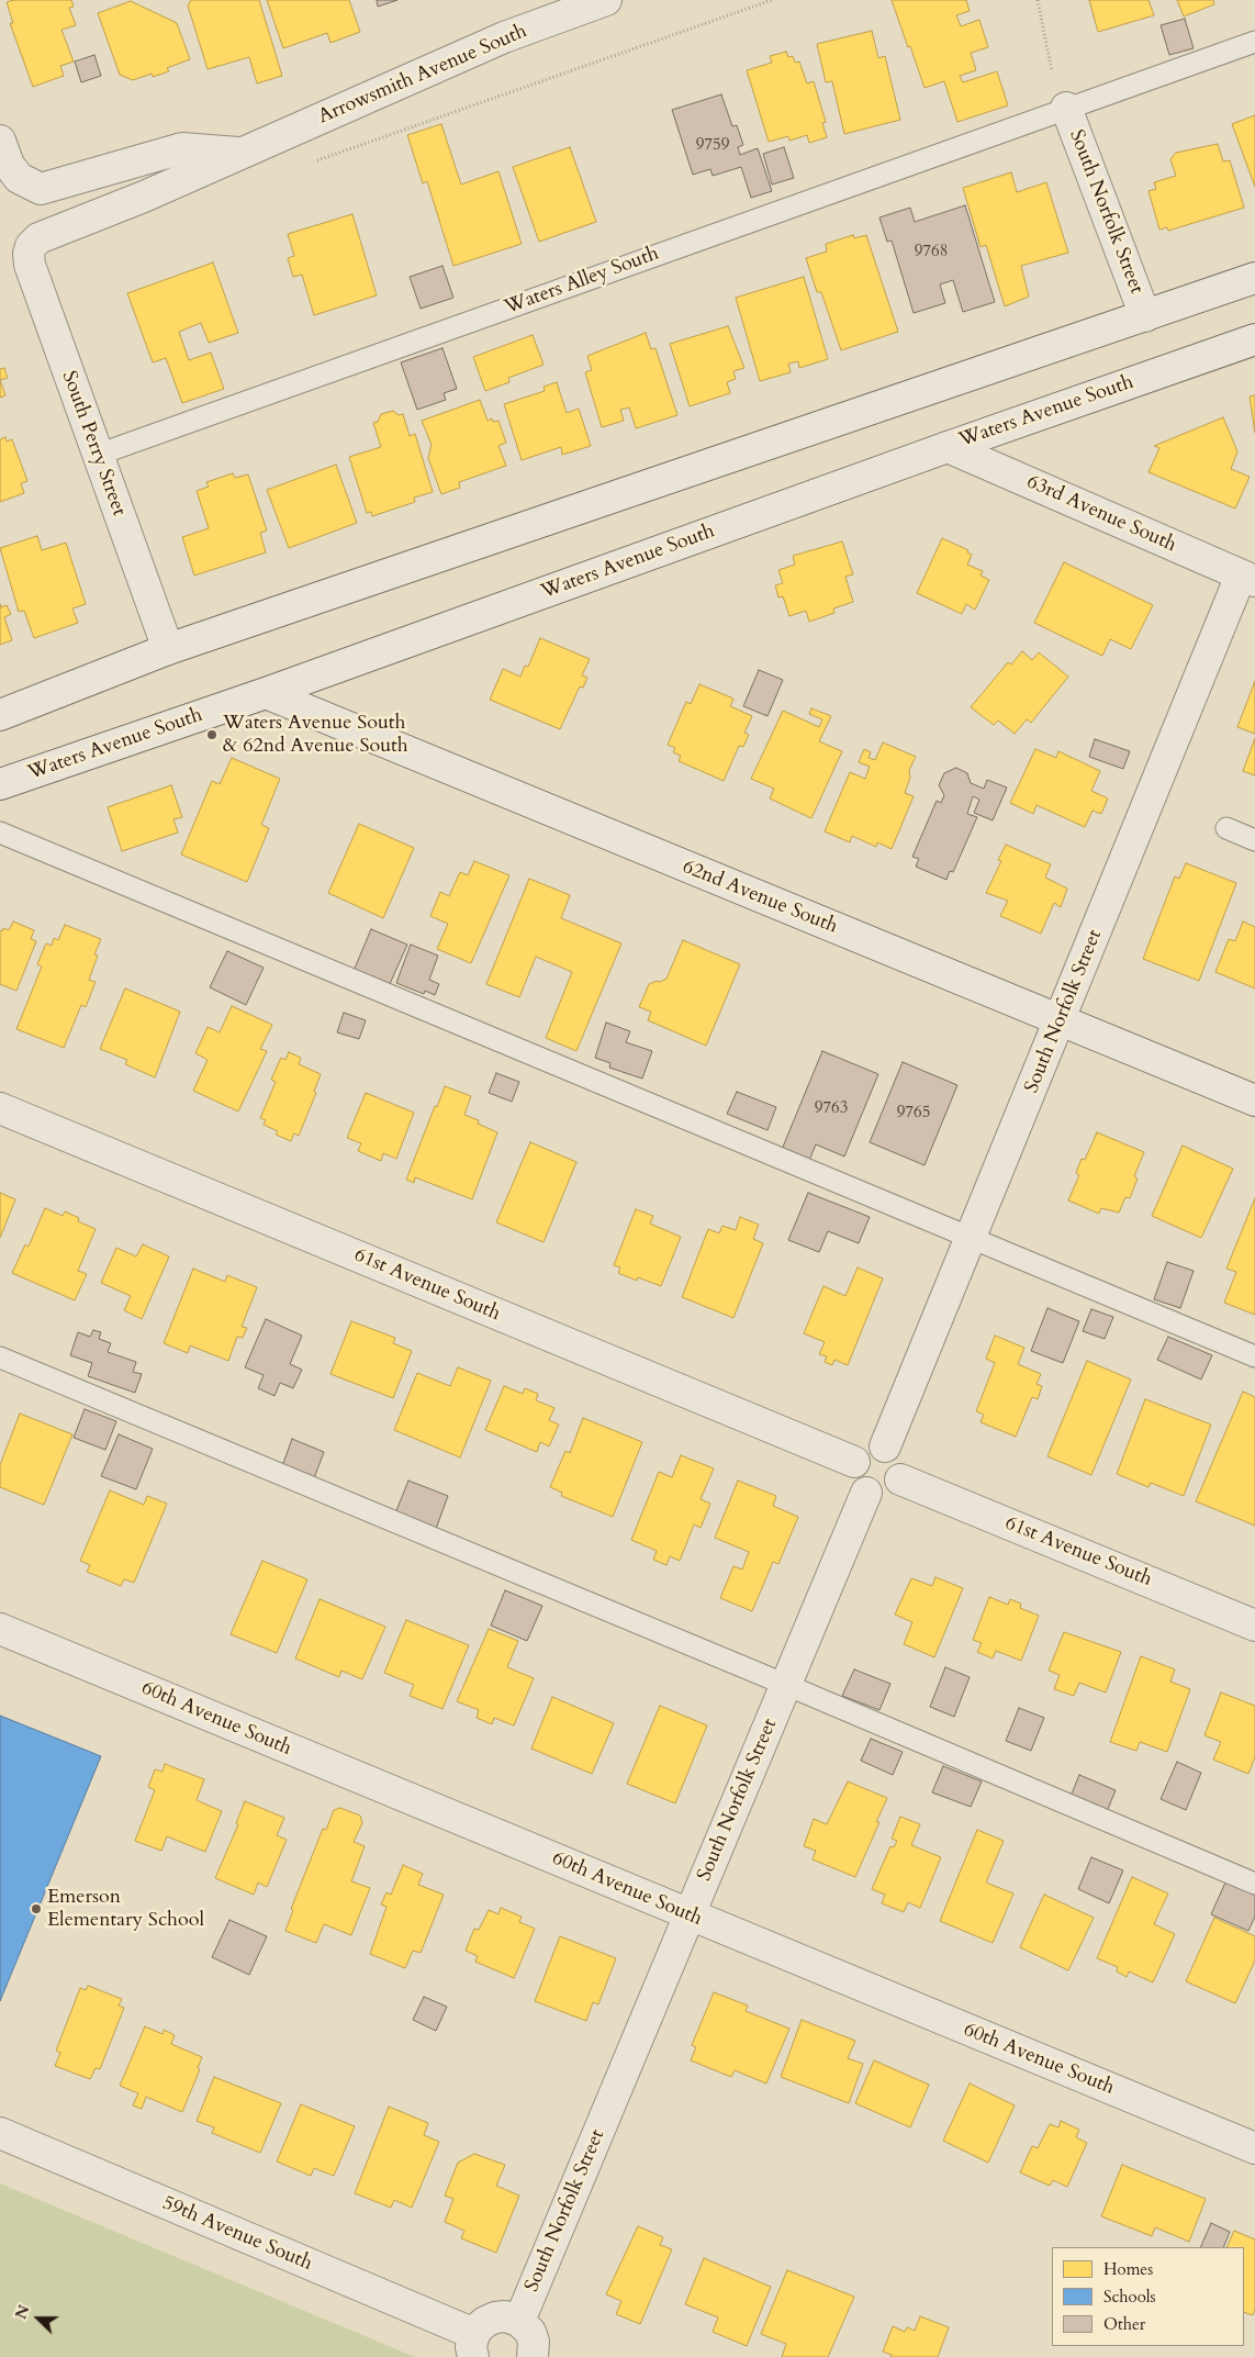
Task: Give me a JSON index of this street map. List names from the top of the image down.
{
  "streets": {
    "street": [
      "Arrowsmith Avenue South",
      "South Norfolk Street",
      "Waters Avenue South",
      "South Perry Street",
      "63rd Avenue South",
      "62nd Avenue South",
      "61st Avenue South",
      "60th Avenue South",
      "59th Avenue South"
    ],
    "lane": ["Waters Alley South"]
  },
  "crossings": [
    ["Arrowsmith Avenue South", "South Perry Street"],
    ["South Norfolk Street", "Waters Alley South"],
    ["South Norfolk Street", "63rd Avenue South"],
    ["South Norfolk Street", "62nd Avenue South"],
    ["South Norfolk Street", "61st Avenue South"],
    ["South Norfolk Street", "60th Avenue South"],
    ["Waters Alley South", "South Perry Street"],
    ["Waters Avenue South", "63rd Avenue South"],
    ["Waters Avenue South", "62nd Avenue South"]
  ],
  "places": ["Waters Avenue South & 62nd Avenue South", "Emerson Elementary School"],
  "house_numbers": [
    "9759",
    "9768",
    "9763",
    "9765"
  ],
  "legend": ["Homes", "Schools", "Other"],
  "north": "left"
}
